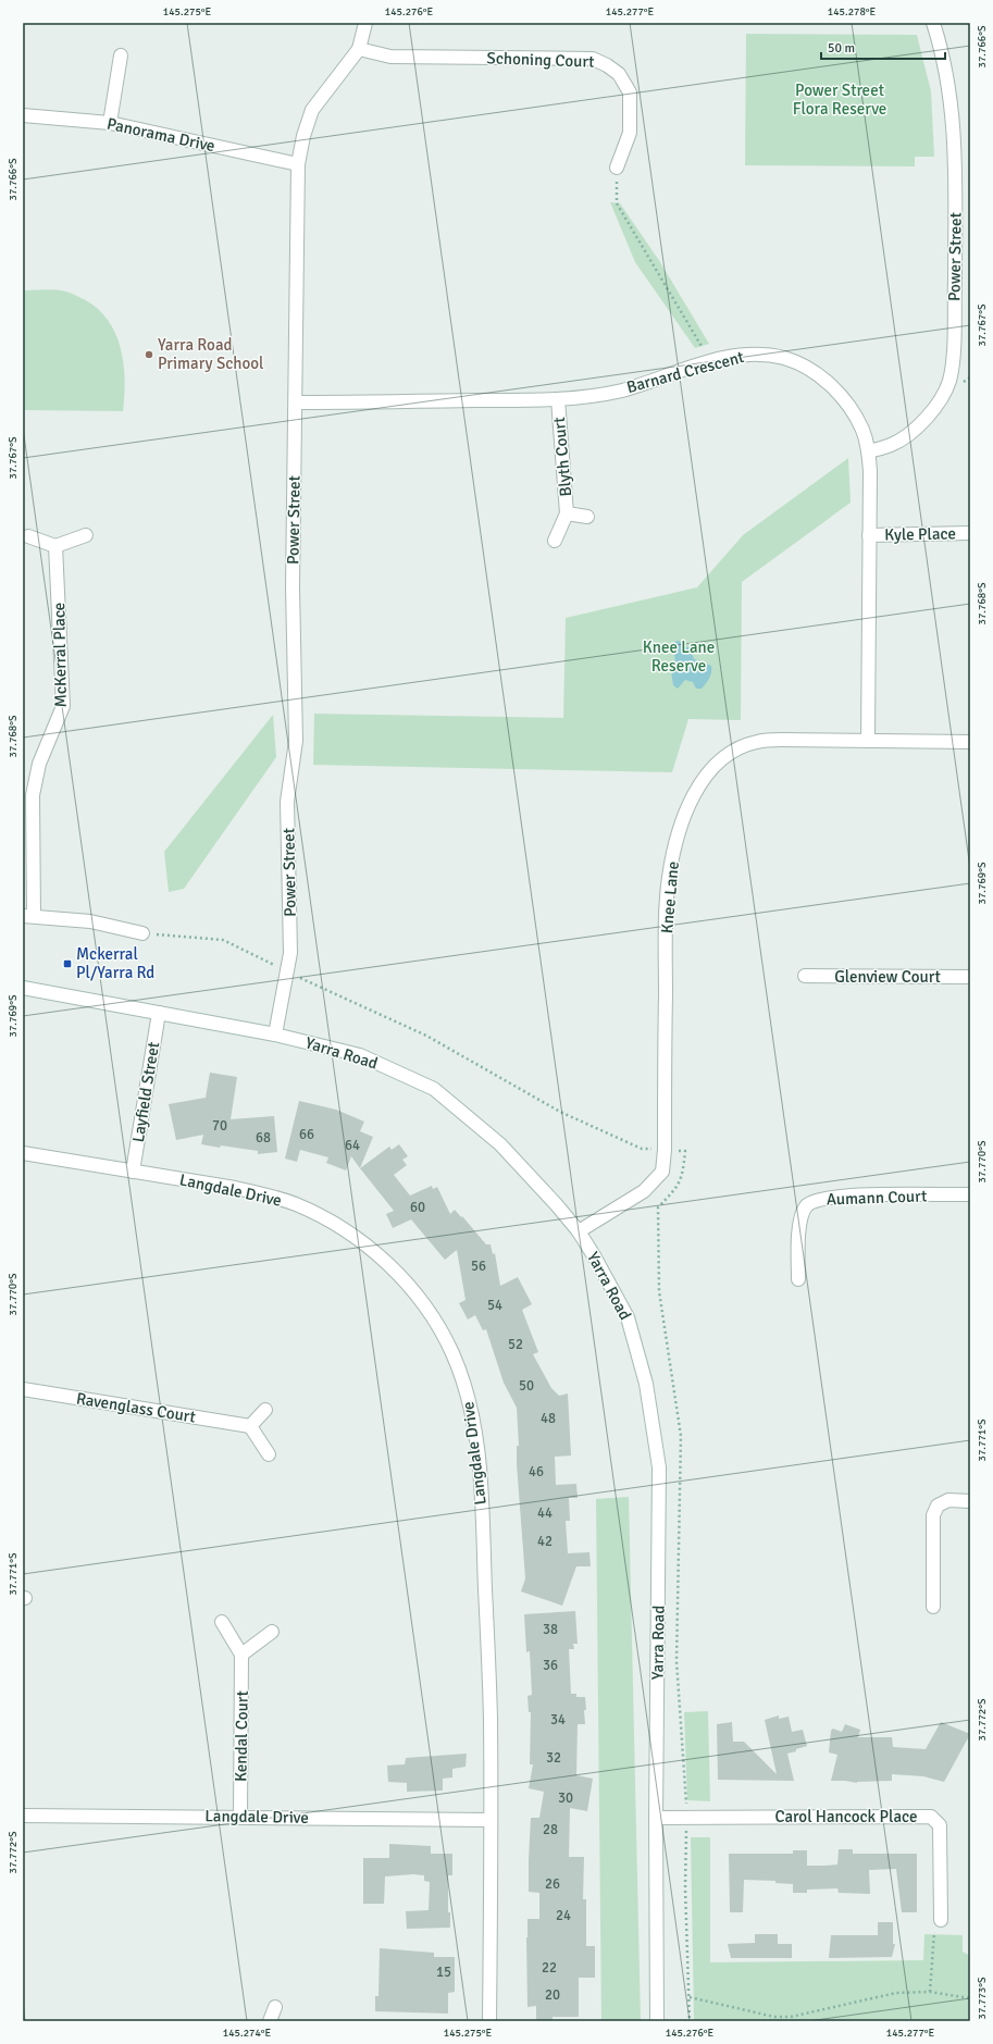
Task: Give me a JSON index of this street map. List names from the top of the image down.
{
  "streets": {
    "street": [
      "Schoning Court",
      "Panorama Drive",
      "Power Street",
      "Barnard Crescent",
      "Blyth Court",
      "Kyle Place",
      "McKerral Place",
      "Knee Lane",
      "Glenview Court",
      "Yarra Road",
      "Layfield Street",
      "Langdale Drive",
      "Aumann Court",
      "Ravenglass Court",
      "Kendal Court",
      "Carol Hancock Place"
    ]
  },
  "crossings": [
    ["Schoning Court", "Power Street"],
    ["Panorama Drive", "Power Street"],
    ["Power Street", "Barnard Crescent"],
    ["Power Street", "Yarra Road"],
    ["Barnard Crescent", "Blyth Court"],
    ["Barnard Crescent", "Kyle Place"],
    ["Barnard Crescent", "Knee Lane"],
    ["Knee Lane", "Yarra Road"],
    ["Yarra Road", "Layfield Street"],
    ["Yarra Road", "Carol Hancock Place"],
    ["Layfield Street", "Langdale Drive"],
    ["Langdale Drive", "Kendal Court"]
  ],
  "parks": ["Power Street Flora Reserve", "Knee Lane Reserve"],
  "places": {
    "other": ["Yarra Road Primary School"],
    "transit": ["Mckerral Pl/Yarra Rd"]
  },
  "house_numbers": [
    "70",
    "66",
    "68",
    "64",
    "60",
    "56",
    "54",
    "52",
    "50",
    "48",
    "46",
    "44",
    "42",
    "38",
    "36",
    "34",
    "32",
    "30",
    "28",
    "26",
    "24",
    "22",
    "15",
    "20"
  ],
  "scale_bar": "50 m",
  "coordinates": [
    "145.275°E",
    "145.276°E",
    "145.277°E",
    "145.278°E",
    "37.766°S",
    "37.767°S",
    "37.768°S",
    "37.769°S",
    "37.770°S",
    "37.771°S",
    "37.772°S",
    "37.773°S",
    "145.274°E"
  ]
}
